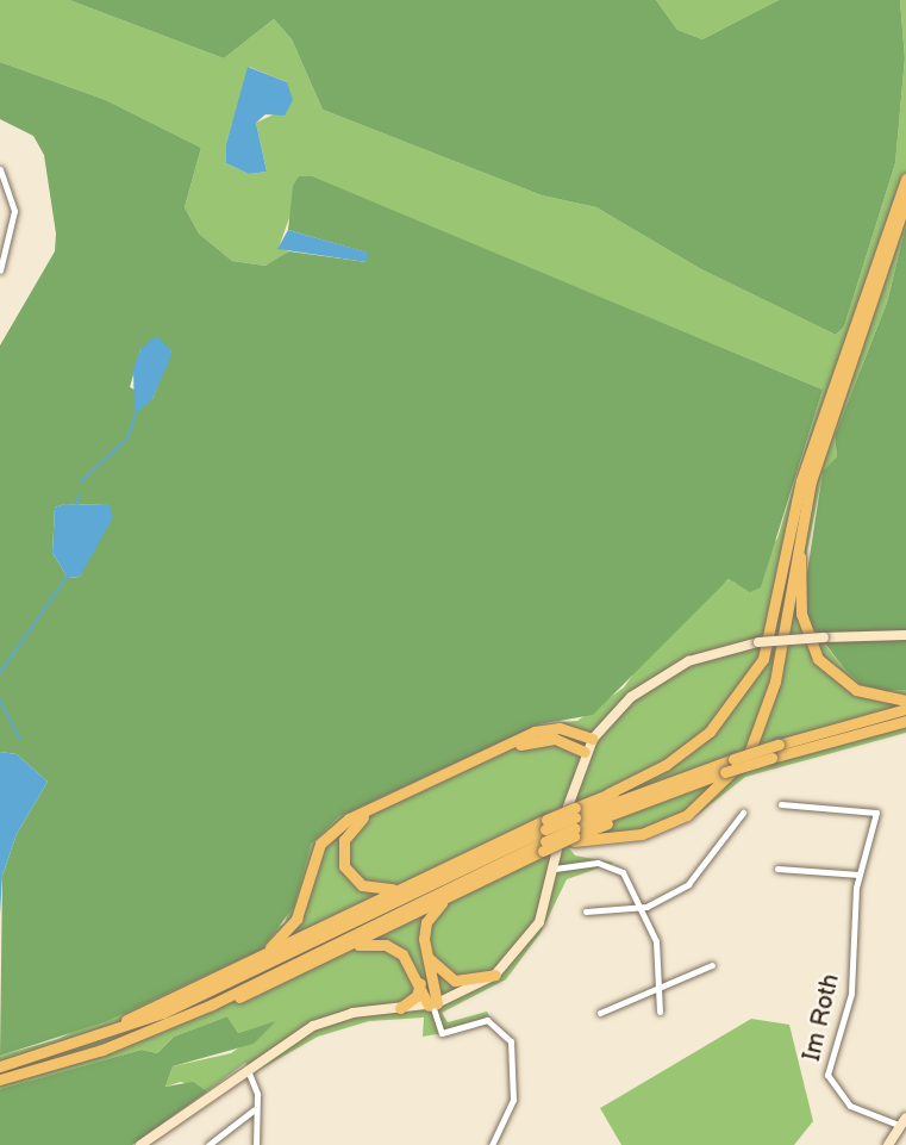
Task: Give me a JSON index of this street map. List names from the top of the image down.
{
  "streets": {
    "street": ["Im Roth"]
  }
}
